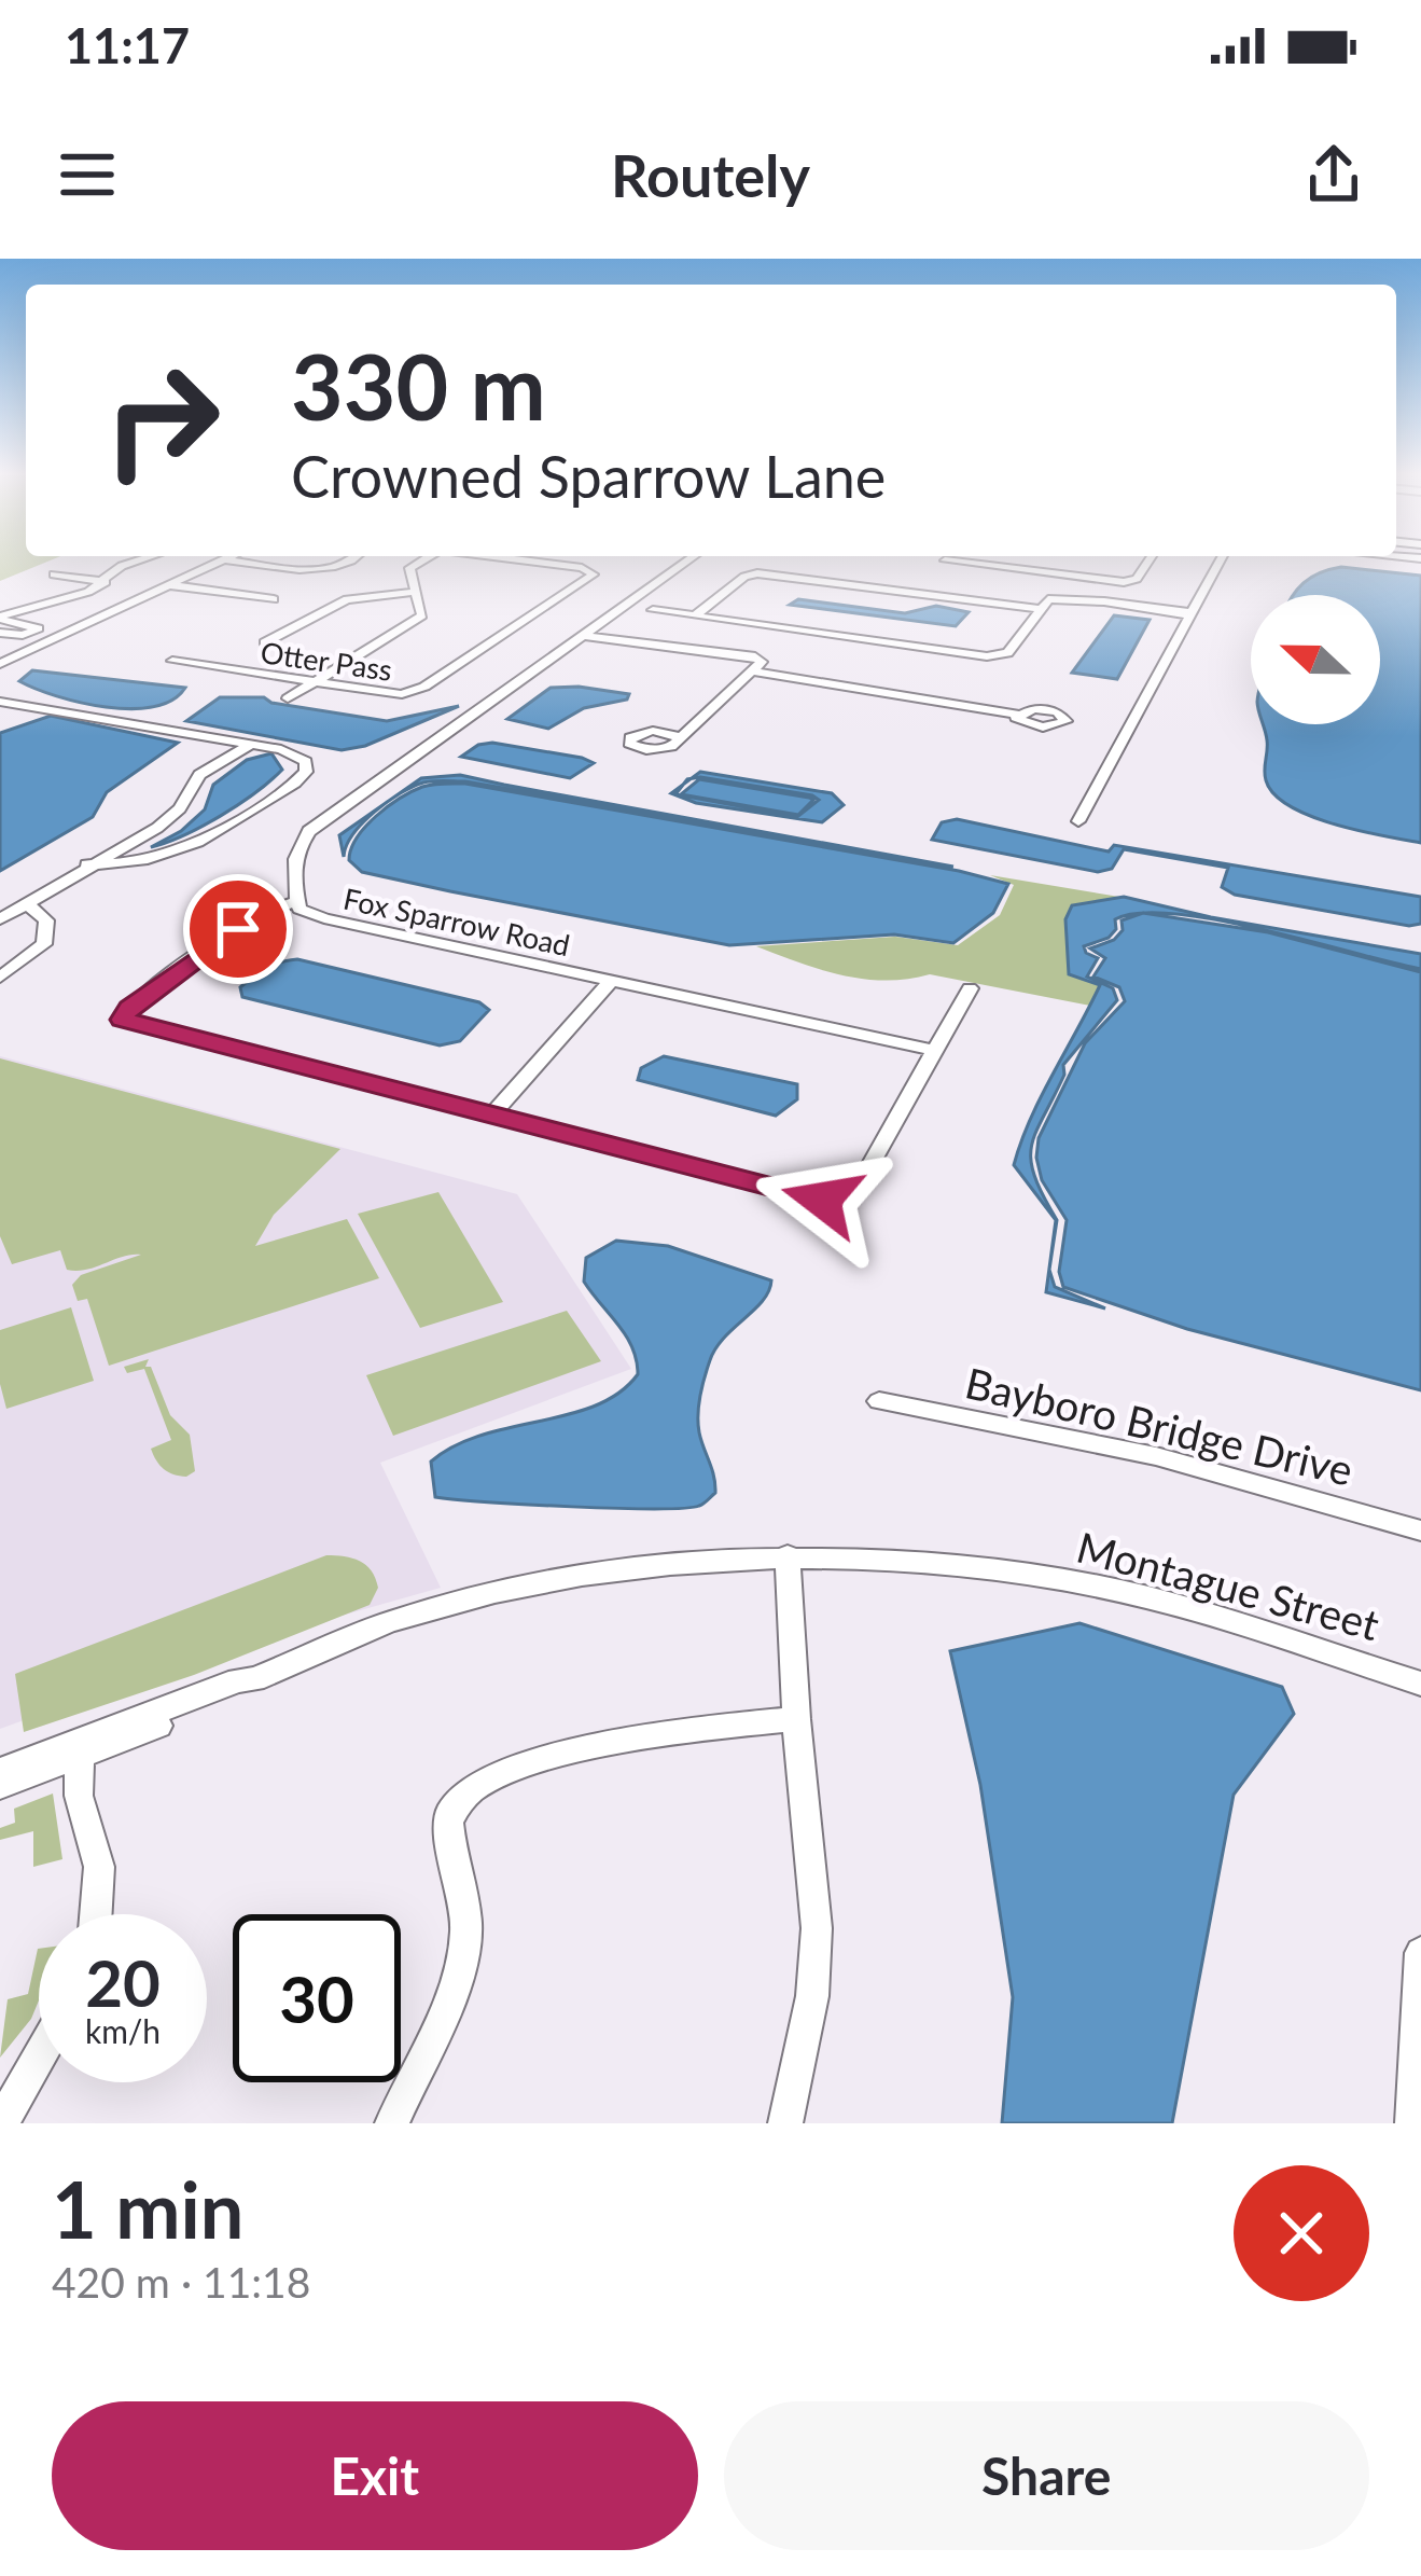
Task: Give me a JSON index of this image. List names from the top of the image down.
{
  "streets": {
    "street": [
      "Otter Pass",
      "Fox Sparrow Road",
      "Bayboro Bridge Drive",
      "Montague Street"
    ]
  },
  "north": "left",
  "page": {
    "status": "11:17",
    "header": "Routely",
    "turn": ["330 m", "Crowned Sparrow Lane"],
    "speed": "20 km/h",
    "limit": "30",
    "heading": ["1 min", "420 m · 11:18"],
    "buttons": ["Exit", "Share"]
  }
}
